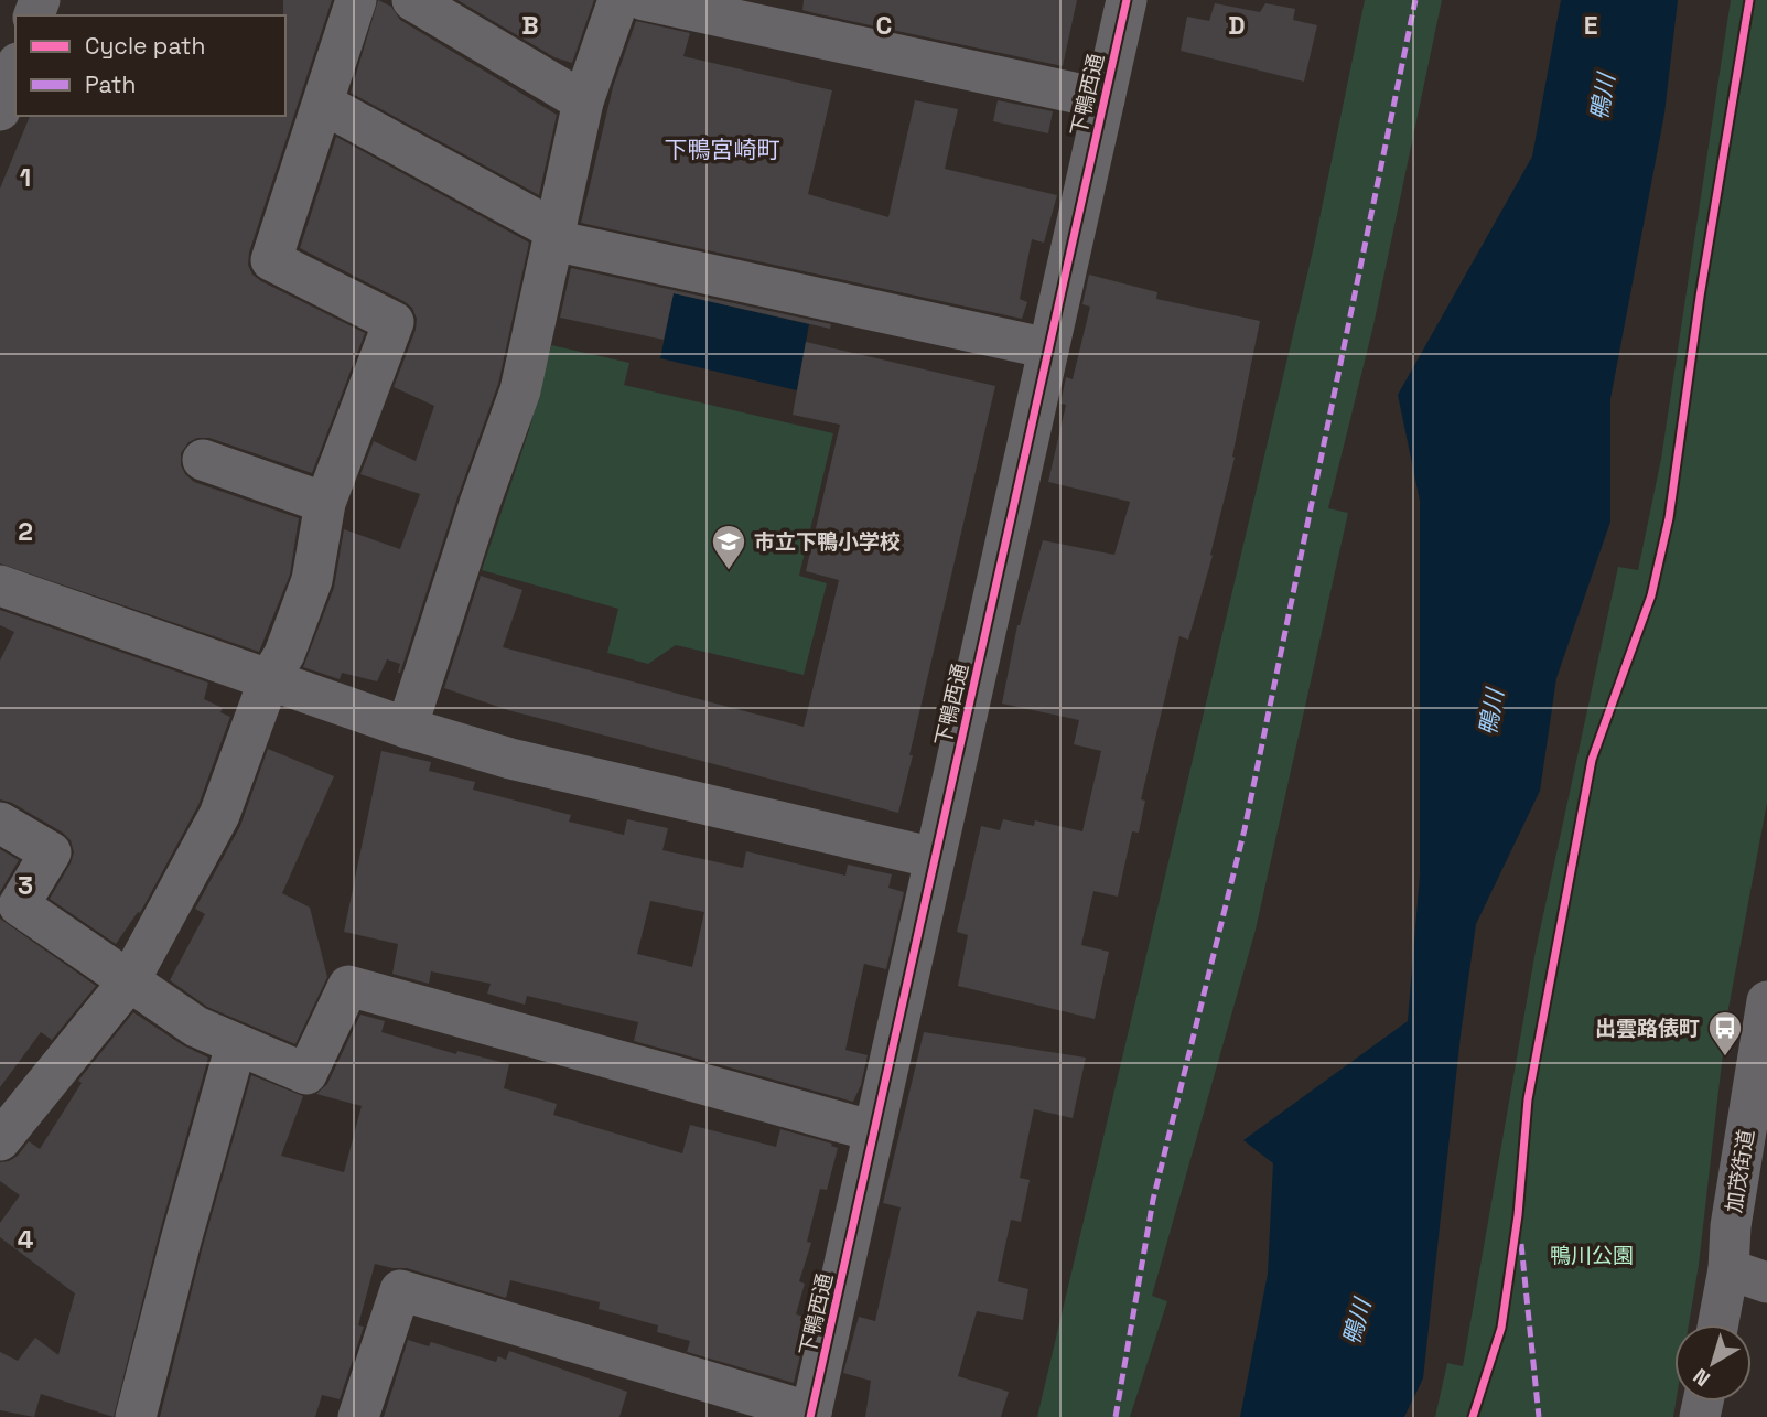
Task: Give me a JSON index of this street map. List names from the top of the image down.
{
  "streets": {
    "street": ["下鴨西通", "加茂街道"]
  },
  "districts": ["下鴨宮崎町"],
  "water": ["鴨川"],
  "parks": ["鴨川公園"],
  "places": {
    "school or university": ["市立下鴨小学校"],
    "bus stop": ["出雲路俵町"]
  },
  "legend": ["Cycle path", "Path"],
  "north": "bottom left",
  "grid": {
    "columns": [
      "B",
      "C",
      "D",
      "E"
    ],
    "rows": [
      "1",
      "2",
      "3",
      "4"
    ]
  }
}
